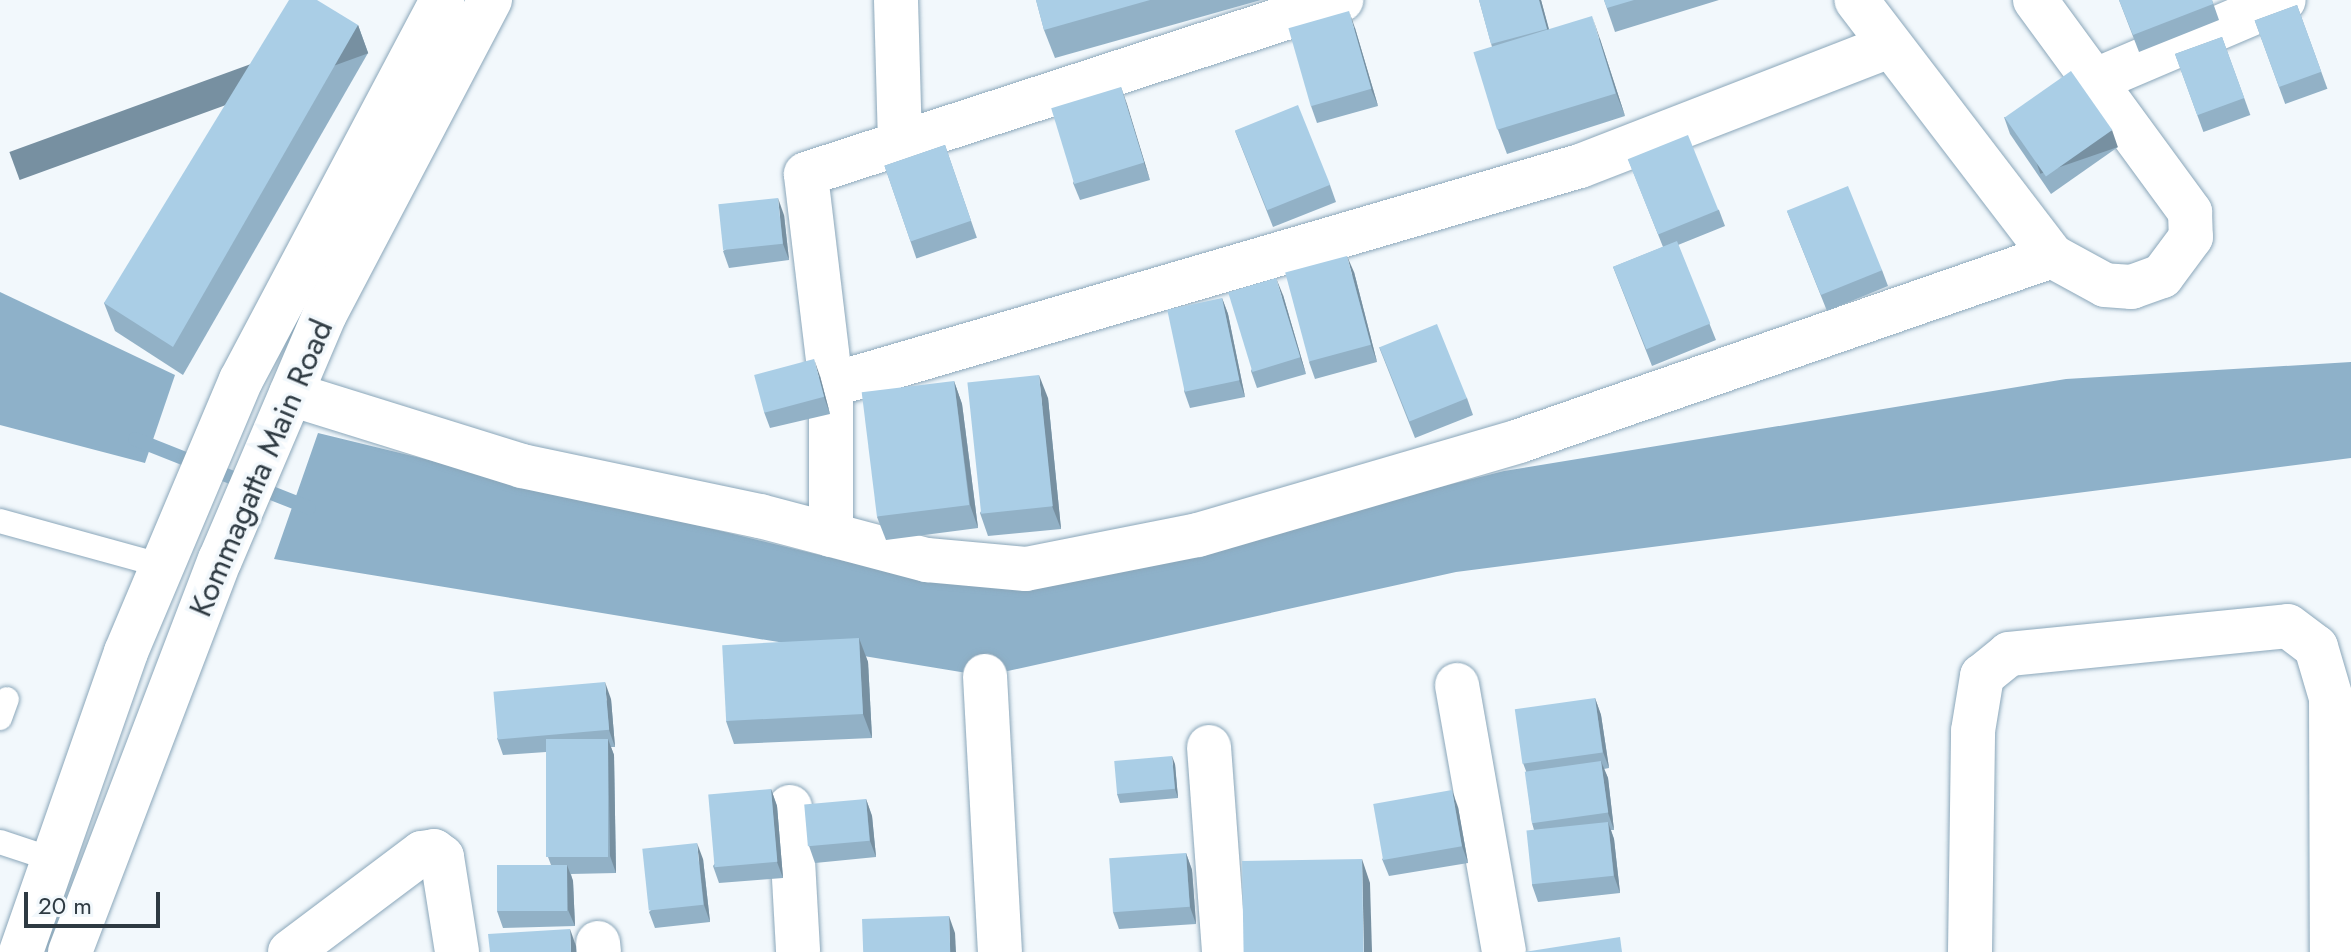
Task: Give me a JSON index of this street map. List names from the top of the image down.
{
  "streets": {
    "street": ["Kommagatta Main Road"]
  },
  "scale_bar": "20 m"
}
